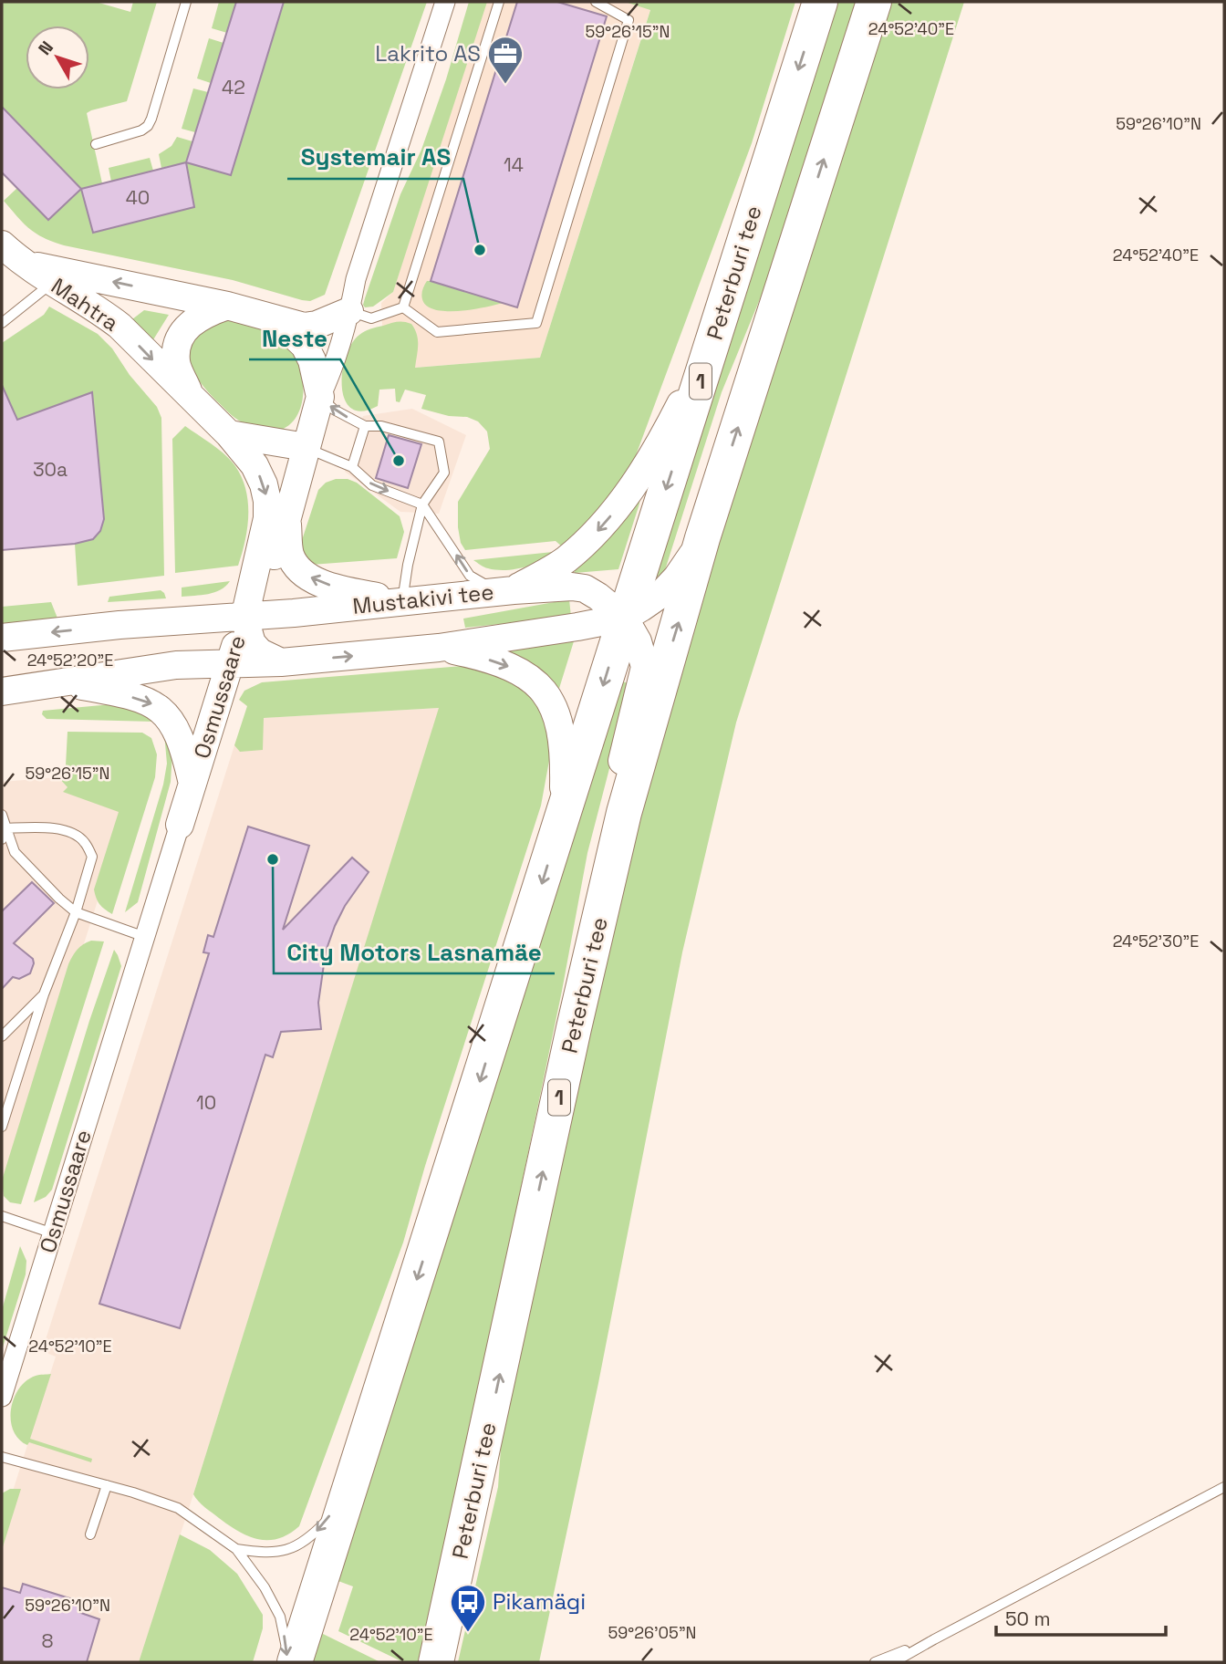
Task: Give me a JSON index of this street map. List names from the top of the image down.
{
  "streets": {
    "highway": ["Peterburi tee", "1"],
    "main road": ["Mahtra", "Mustakivi tee", "Osmussaare"]
  },
  "crossings": [
    ["Peterburi tee", "Mustakivi tee"],
    ["Mahtra", "Osmussaare"],
    ["Mustakivi tee", "Osmussaare"]
  ],
  "one_way": ["Mahtra", "Mustakivi tee"],
  "places": {
    "office": ["Lakrito AS"],
    "other": ["Systemair AS", "Neste", "City Motors Lasnamäe"],
    "bus stop": ["Pikamägi"]
  },
  "house_numbers": [
    "42",
    "14",
    "40",
    "30a",
    "10",
    "8"
  ],
  "scale_bar": "50 m",
  "north": "top left",
  "coordinates": [
    "24°52'40\"E",
    "59°26'15\"N",
    "59°26'10\"N",
    "24°52'20\"E",
    "24°52'30\"E",
    "24°52'10\"E",
    "59°26'05\"N"
  ]
}
